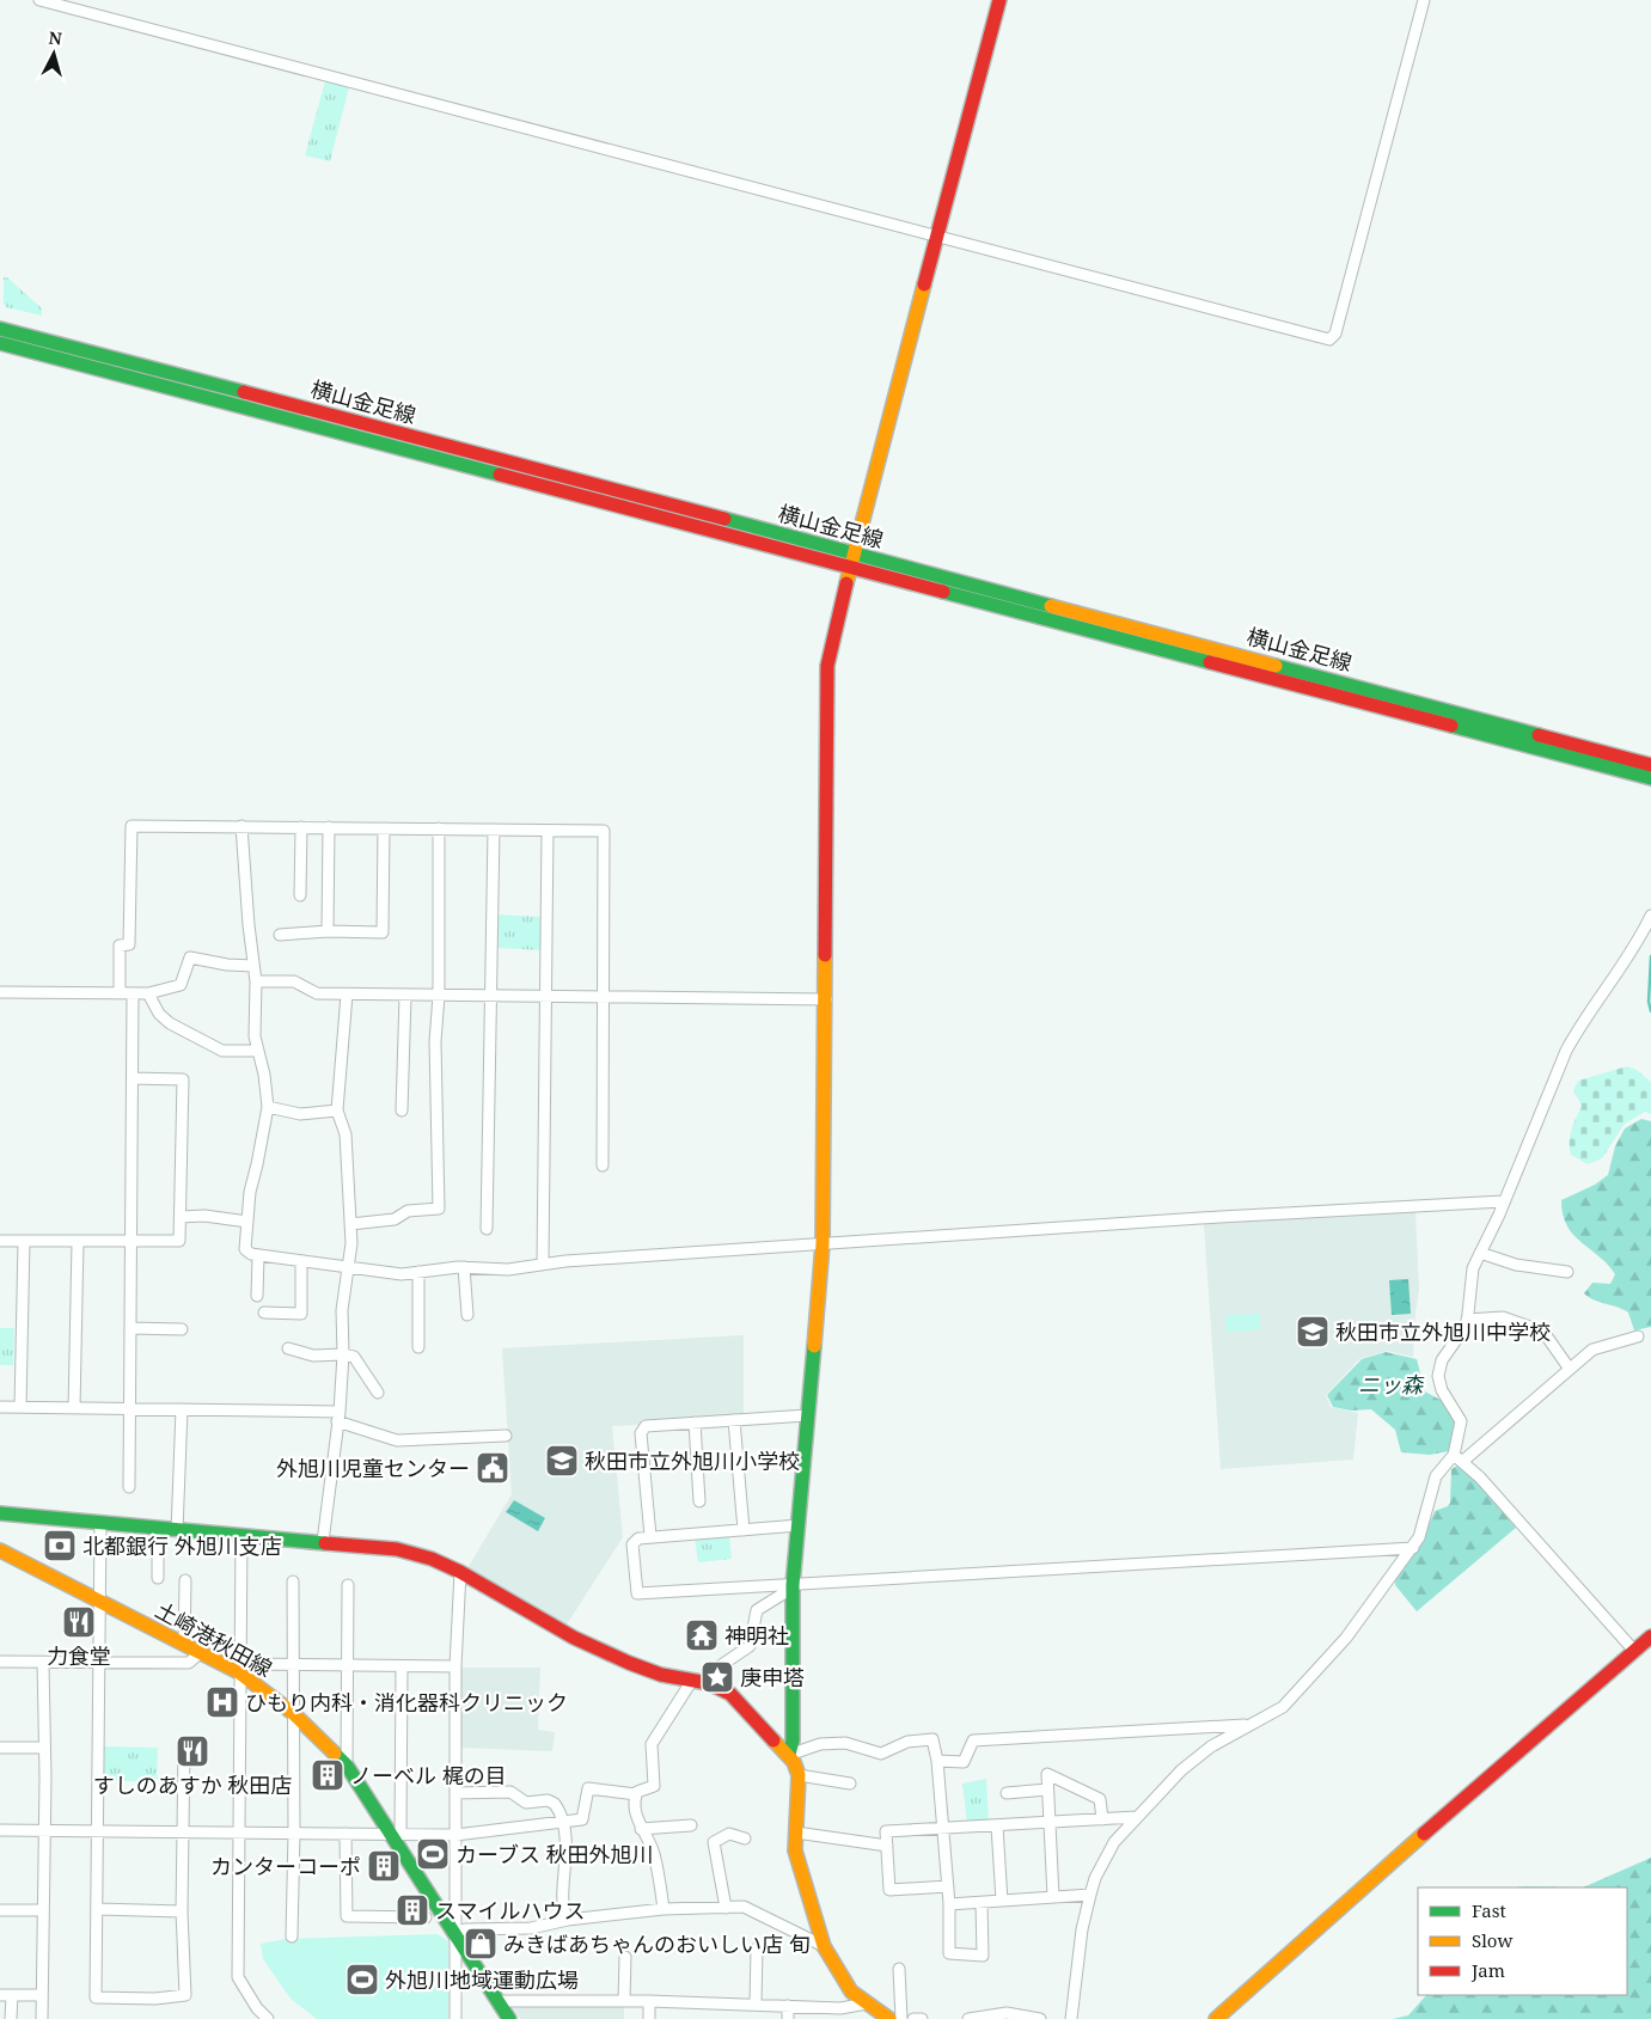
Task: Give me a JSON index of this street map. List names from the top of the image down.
{
  "streets": {
    "street": ["横山金足線", "土崎港秋田線"]
  },
  "parks": ["ニッ森"],
  "places": {
    "school or university": ["秋田市立外旭川中学校", "秋田市立外旭川小学校"],
    "public building": ["外旭川児童センター"],
    "bank": ["北都銀行 外旭川支店"],
    "restaurant": ["力食堂", "すしのあすか 秋田店"],
    "temple": ["神明社"],
    "place": ["庚申塔"],
    "hospital": ["ひもり内科・消化器科クリニック"],
    "building": ["ノーベル 梶の目", "カンターコーポ", "スマイルハウス"],
    "sports": ["カーブス 秋田外旭川", "外旭川地域運動広場"],
    "shop": ["みきばあちゃんのおいしい店 旬"]
  },
  "legend": ["Fast", "Slow", "Jam"],
  "north": "top"
}
